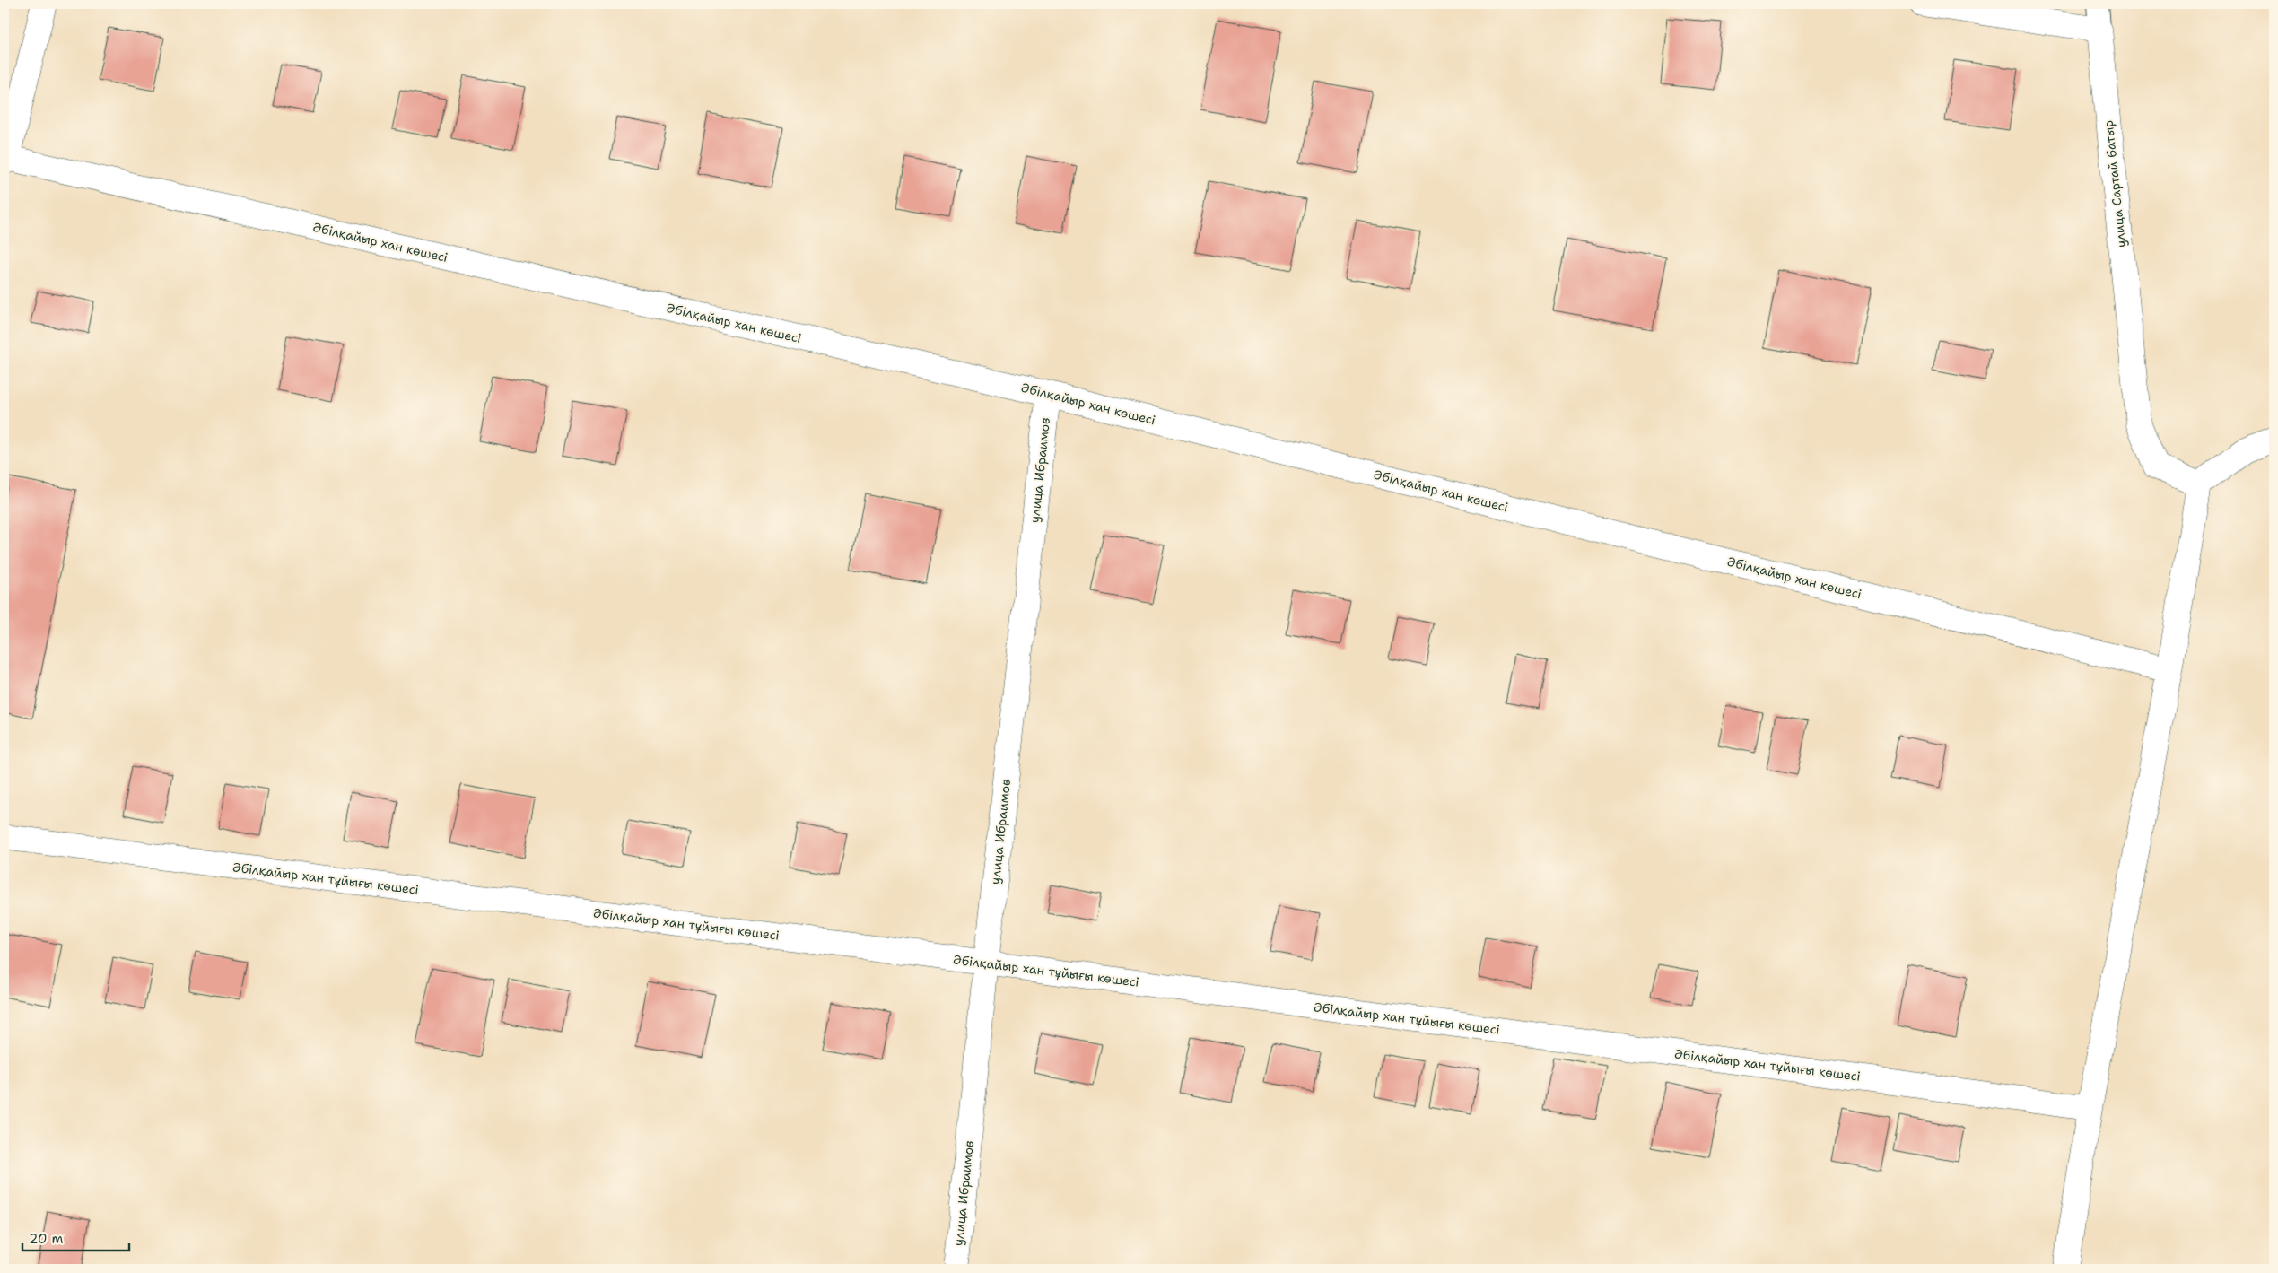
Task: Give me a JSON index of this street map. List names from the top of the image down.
{
  "streets": {
    "street": [
      "улица Сартай батыр",
      "Әбілқайыр хан көшесі",
      "улица Ибраимов",
      "Әбілқайыр хан тұйығы көшесі"
    ]
  },
  "crossings": [
    ["Әбілқайыр хан көшесі", "улица Ибраимов"],
    ["улица Ибраимов", "Әбілқайыр хан тұйығы көшесі"]
  ],
  "scale_bar": "20 m"
}
